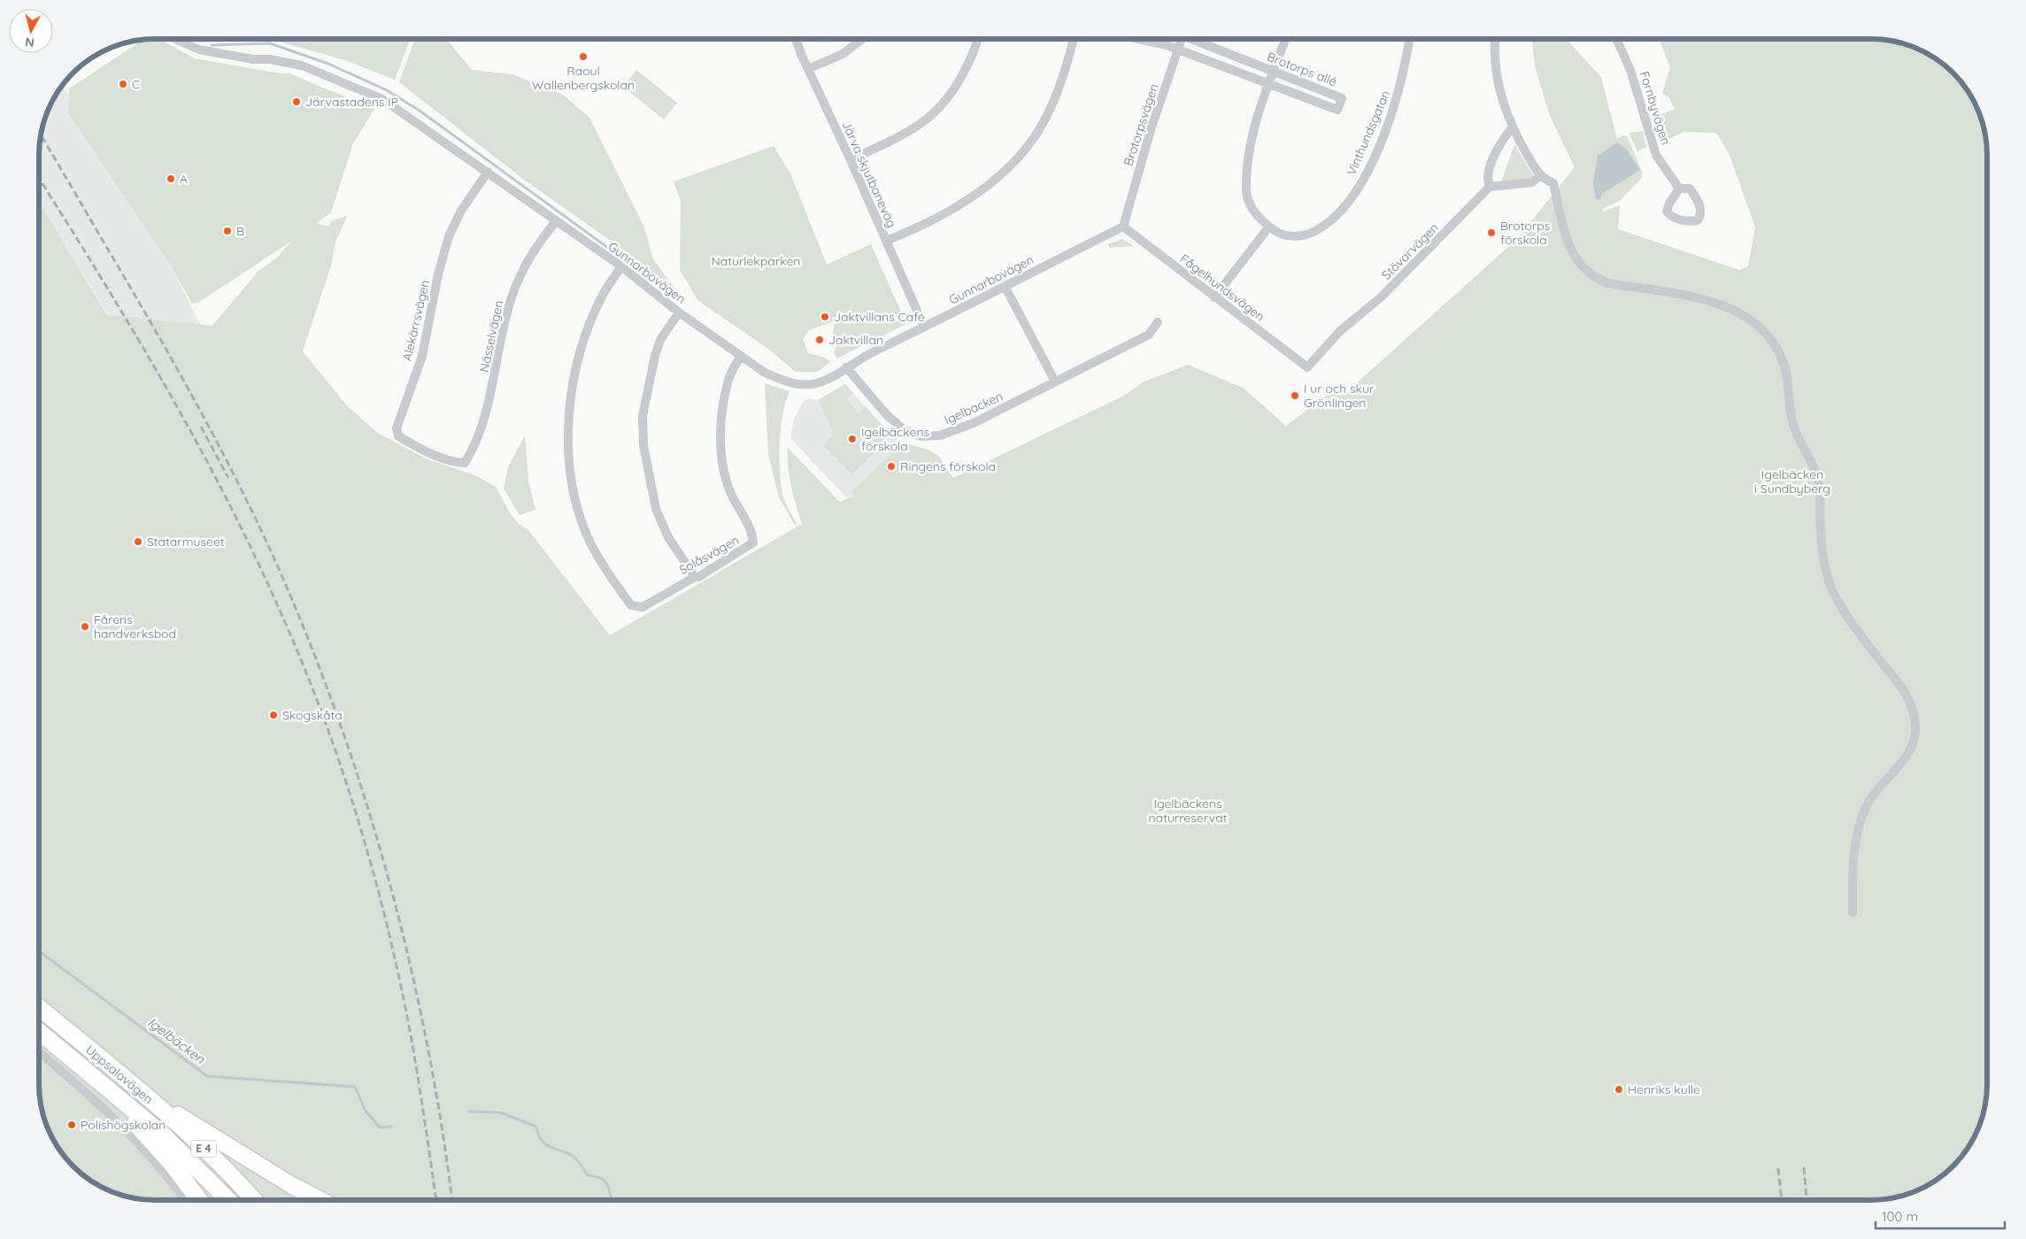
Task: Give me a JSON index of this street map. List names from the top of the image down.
{
  "streets": {
    "highway": ["Uppsalavägen", "E 4"],
    "street": [
      "Brotorps allé",
      "Fornbyvägen",
      "Brotorpsvägen",
      "Vinthundsgatan",
      "Järva skjutbaneväg",
      "Stövarvägen",
      "Gunnarbovägen",
      "Fågelhundsvägen",
      "Alekärrsvägen",
      "Nässelvägen",
      "Igelbacken",
      "Solåsvägen"
    ]
  },
  "crossings": [
    ["Brotorps allé", "Brotorpsvägen"],
    ["Brotorps allé", "Vinthundsgatan"],
    ["Brotorpsvägen", "Gunnarbovägen"],
    ["Brotorpsvägen", "Fågelhundsvägen"],
    ["Järva skjutbaneväg", "Gunnarbovägen"],
    ["Stövarvägen", "Fågelhundsvägen"],
    ["Gunnarbovägen", "Fågelhundsvägen"],
    ["Gunnarbovägen", "Alekärrsvägen"],
    ["Gunnarbovägen", "Nässelvägen"],
    ["Gunnarbovägen", "Igelbacken"],
    ["Gunnarbovägen", "Solåsvägen"],
    ["Alekärrsvägen", "Nässelvägen"]
  ],
  "water": ["Igelbäcken"],
  "parks": ["Naturlekparken", "Igelbäcken i Sundbyberg", "Igelbäckens naturreservat"],
  "places": [
    "Raoul Wallenbergskolan",
    "C",
    "Järvastadens IP",
    "A",
    "B",
    "Brotorps förskola",
    "Jaktvillans Café",
    "Jaktvillan",
    "I ur och skur Grönlingen",
    "Igelbäckens förskola",
    "Ringens förskola",
    "Statarmuseet",
    "Fårens handverksbod",
    "Skogskåta",
    "Henriks kulle",
    "Polishögskolan"
  ],
  "scale_bar": "100 m",
  "north": "bottom"
}
